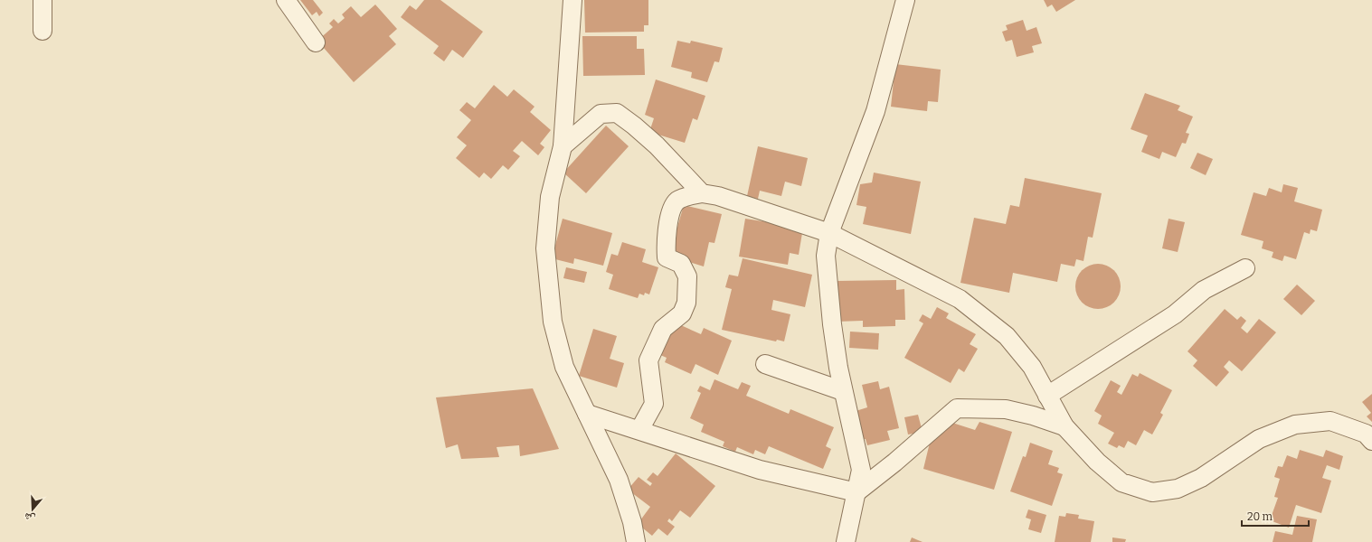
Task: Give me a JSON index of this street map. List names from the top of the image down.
{
  "scale_bar": "20 m",
  "north": "bottom"
}
